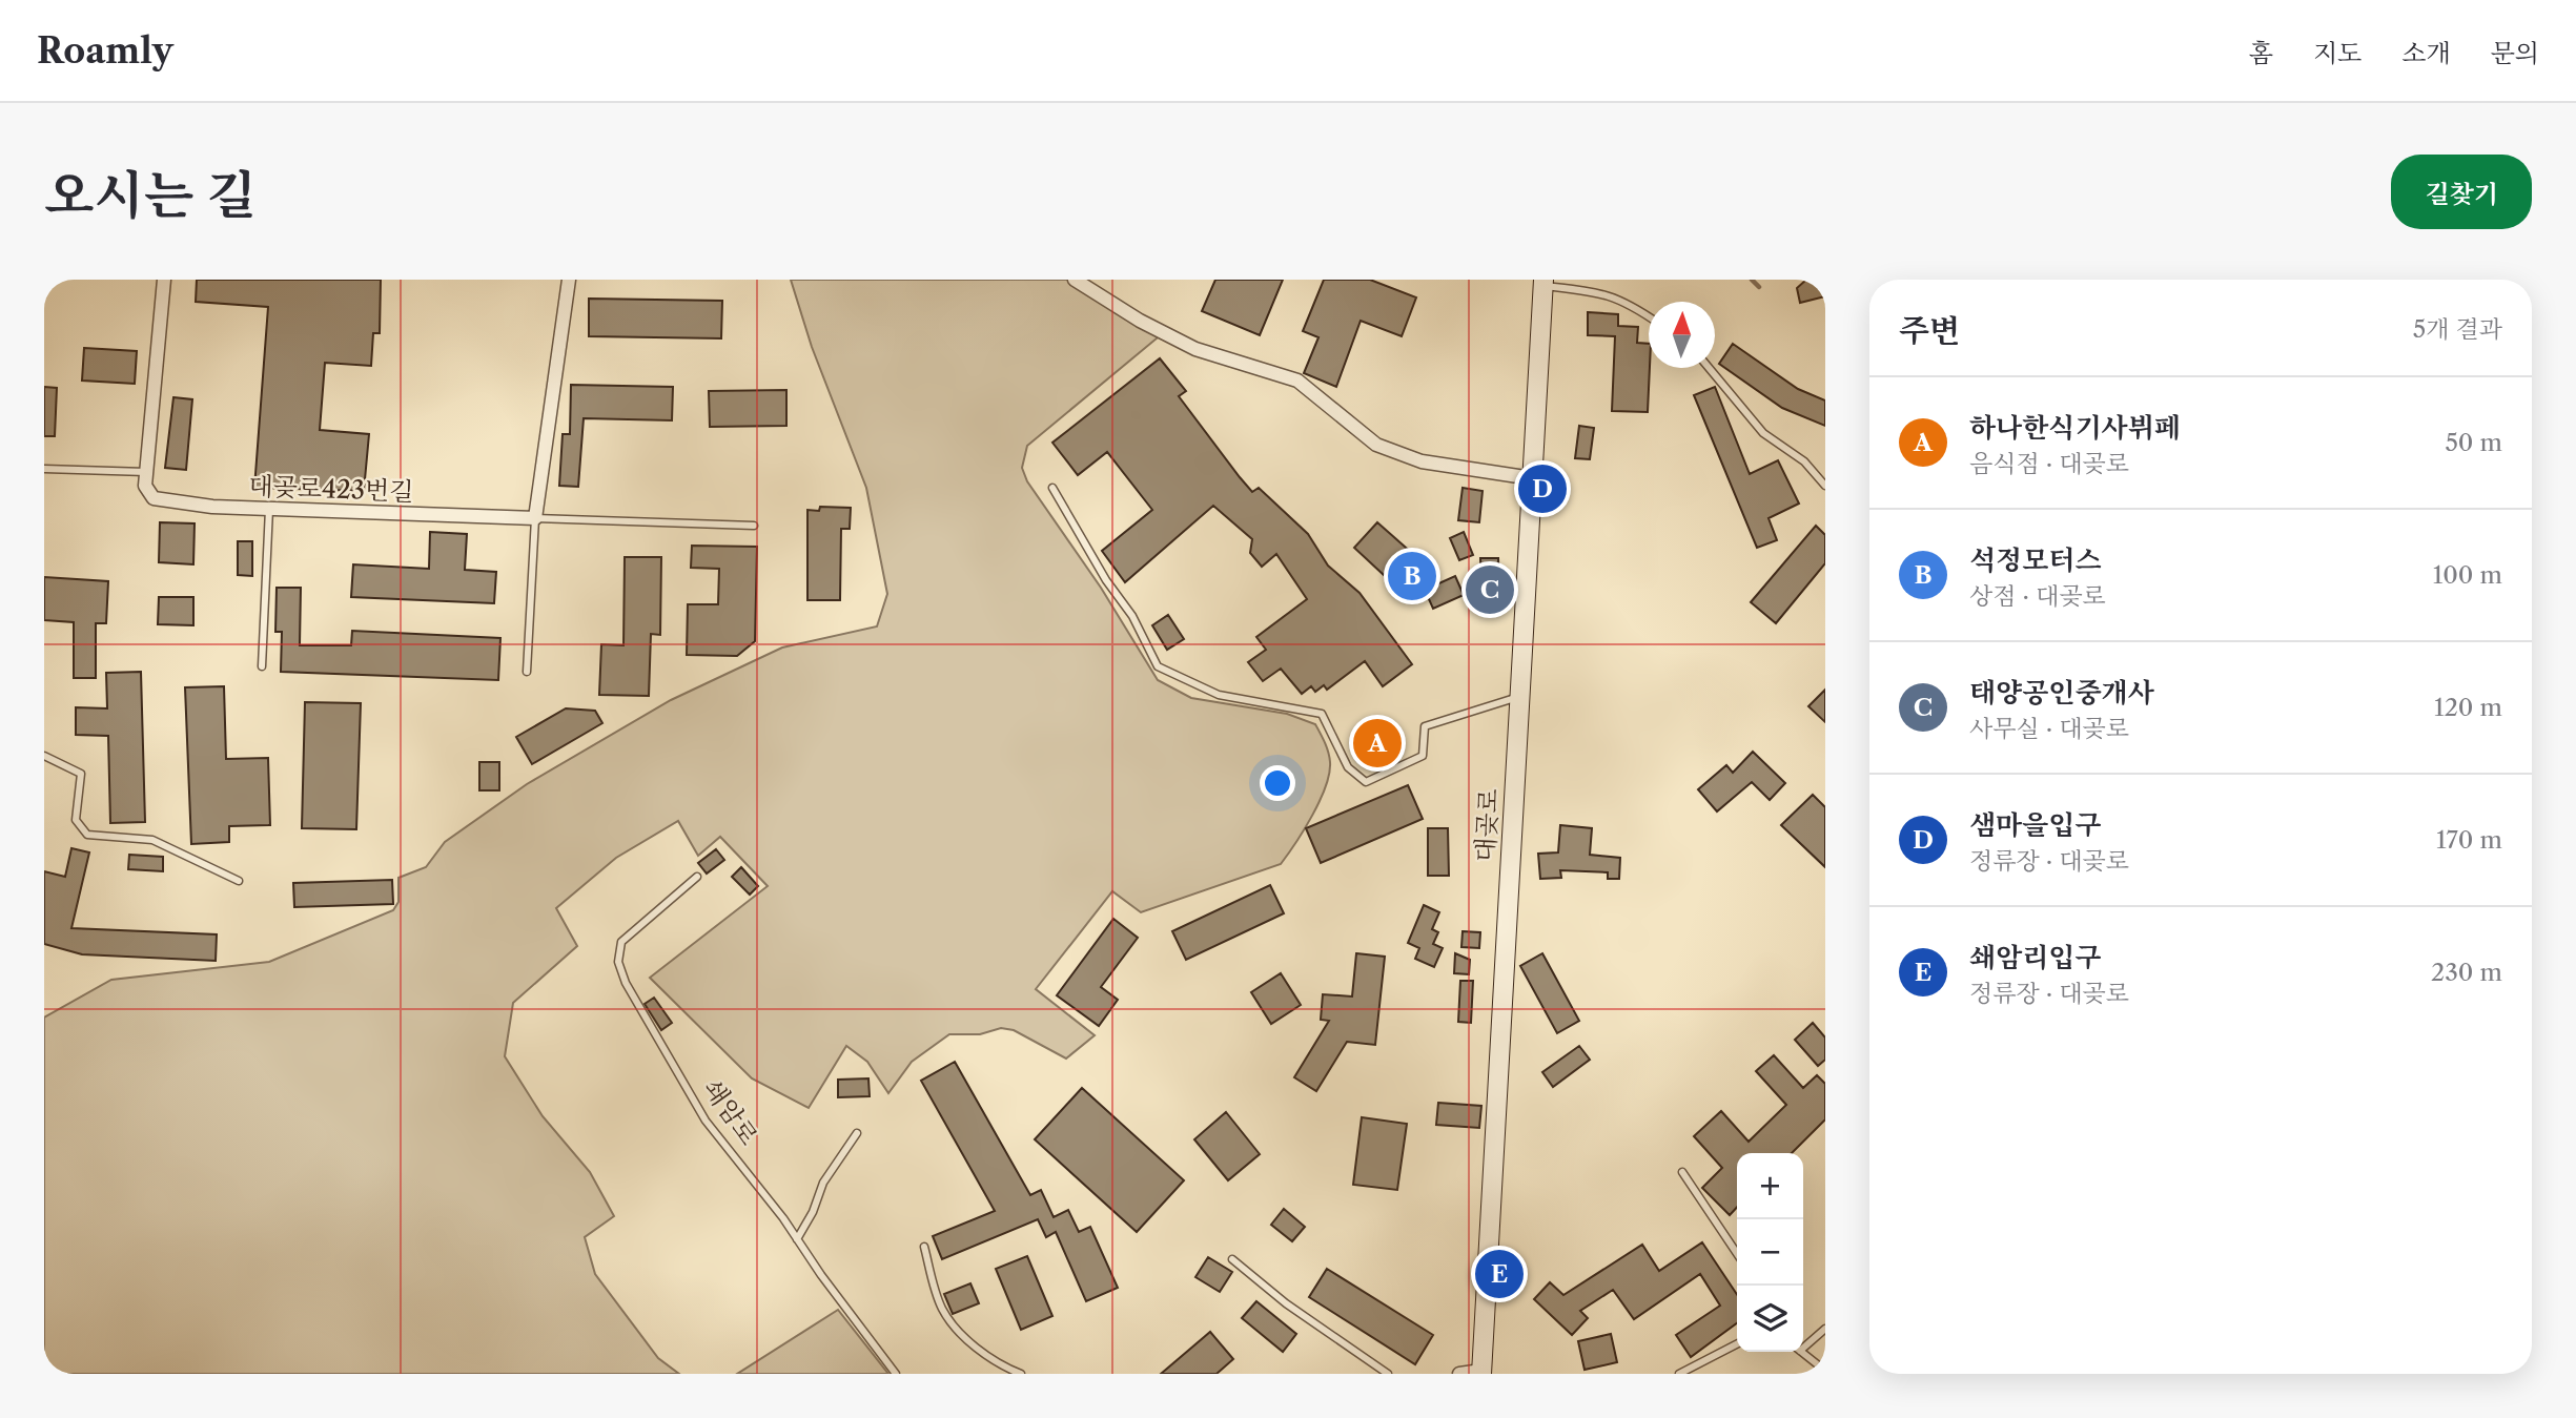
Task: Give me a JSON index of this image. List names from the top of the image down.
{
  "streets": {
    "street": ["대곶로423번길", "대곶로"],
    "lane": ["쇄암로"]
  },
  "north": "top",
  "page": {
    "header": "Roamly",
    "nav": [
      "홈",
      "지도",
      "소개",
      "문의"
    ],
    "title": "오시는 길",
    "buttons": "길찾기",
    "heading": ["주변", "5개 결과"],
    "list": [
      {
        "mark": "A",
        "name": "하나한식기사뷔페",
        "note": "음식점 · 대곶로",
        "value": "50 m"
      },
      {
        "mark": "B",
        "name": "석정모터스",
        "note": "상점 · 대곶로",
        "value": "100 m"
      },
      {
        "mark": "C",
        "name": "태양공인중개사",
        "note": "사무실 · 대곶로",
        "value": "120 m"
      },
      {
        "mark": "D",
        "name": "샘마을입구",
        "note": "정류장 · 대곶로",
        "value": "170 m"
      },
      {
        "mark": "E",
        "name": "쇄암리입구",
        "note": "정류장 · 대곶로",
        "value": "230 m"
      }
    ],
    "pins": [
      "D",
      "B",
      "C",
      "A",
      "E"
    ],
    "map_buttons": ["+", "−"]
  }
}
